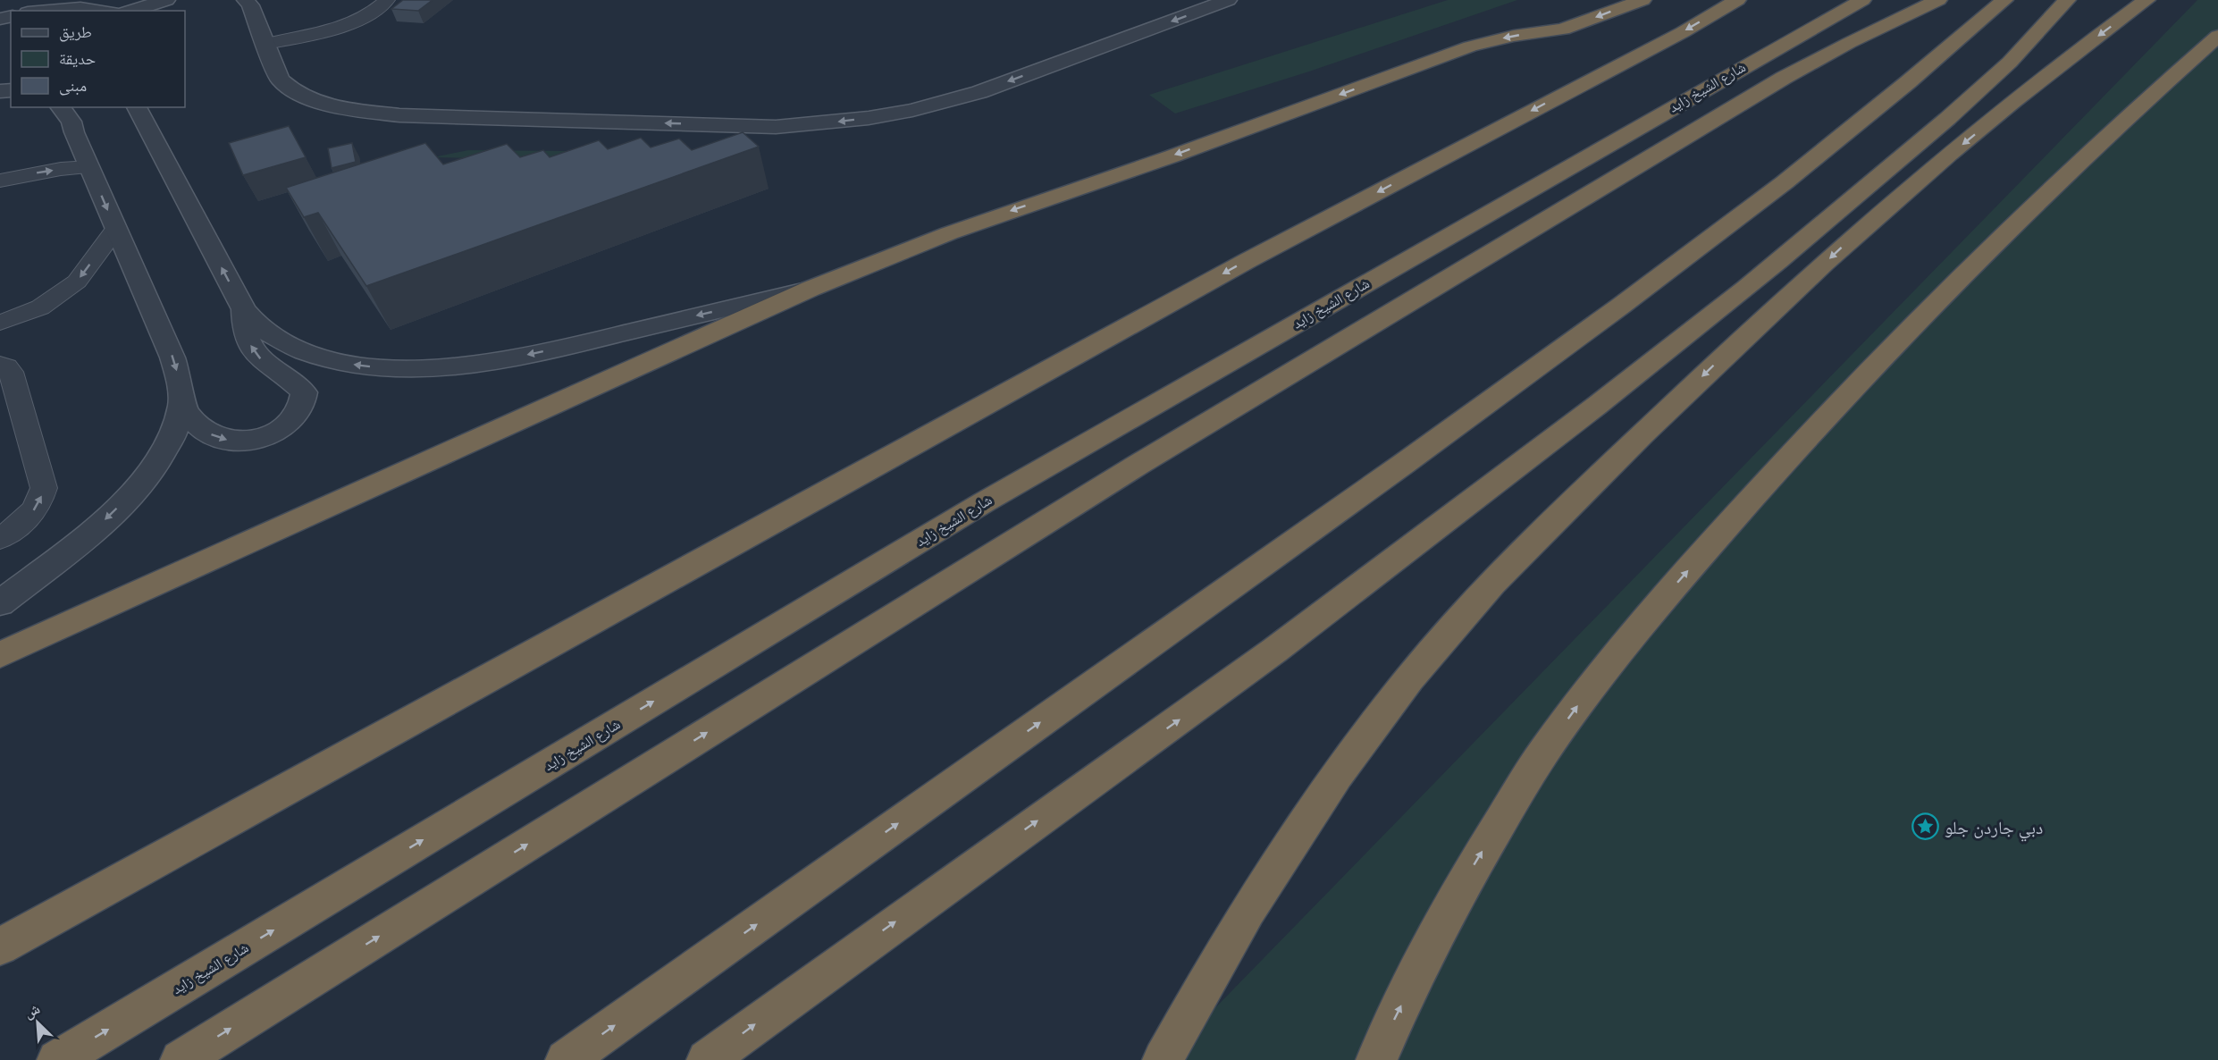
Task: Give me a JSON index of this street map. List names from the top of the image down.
{
  "streets": {
    "highway": ["شارع الشيخ زايد"]
  },
  "places": {
    "place": ["دبي جاردن جلو"]
  },
  "legend": ["طريق", "حديقة", "مبنى"],
  "north": "top left"
}
